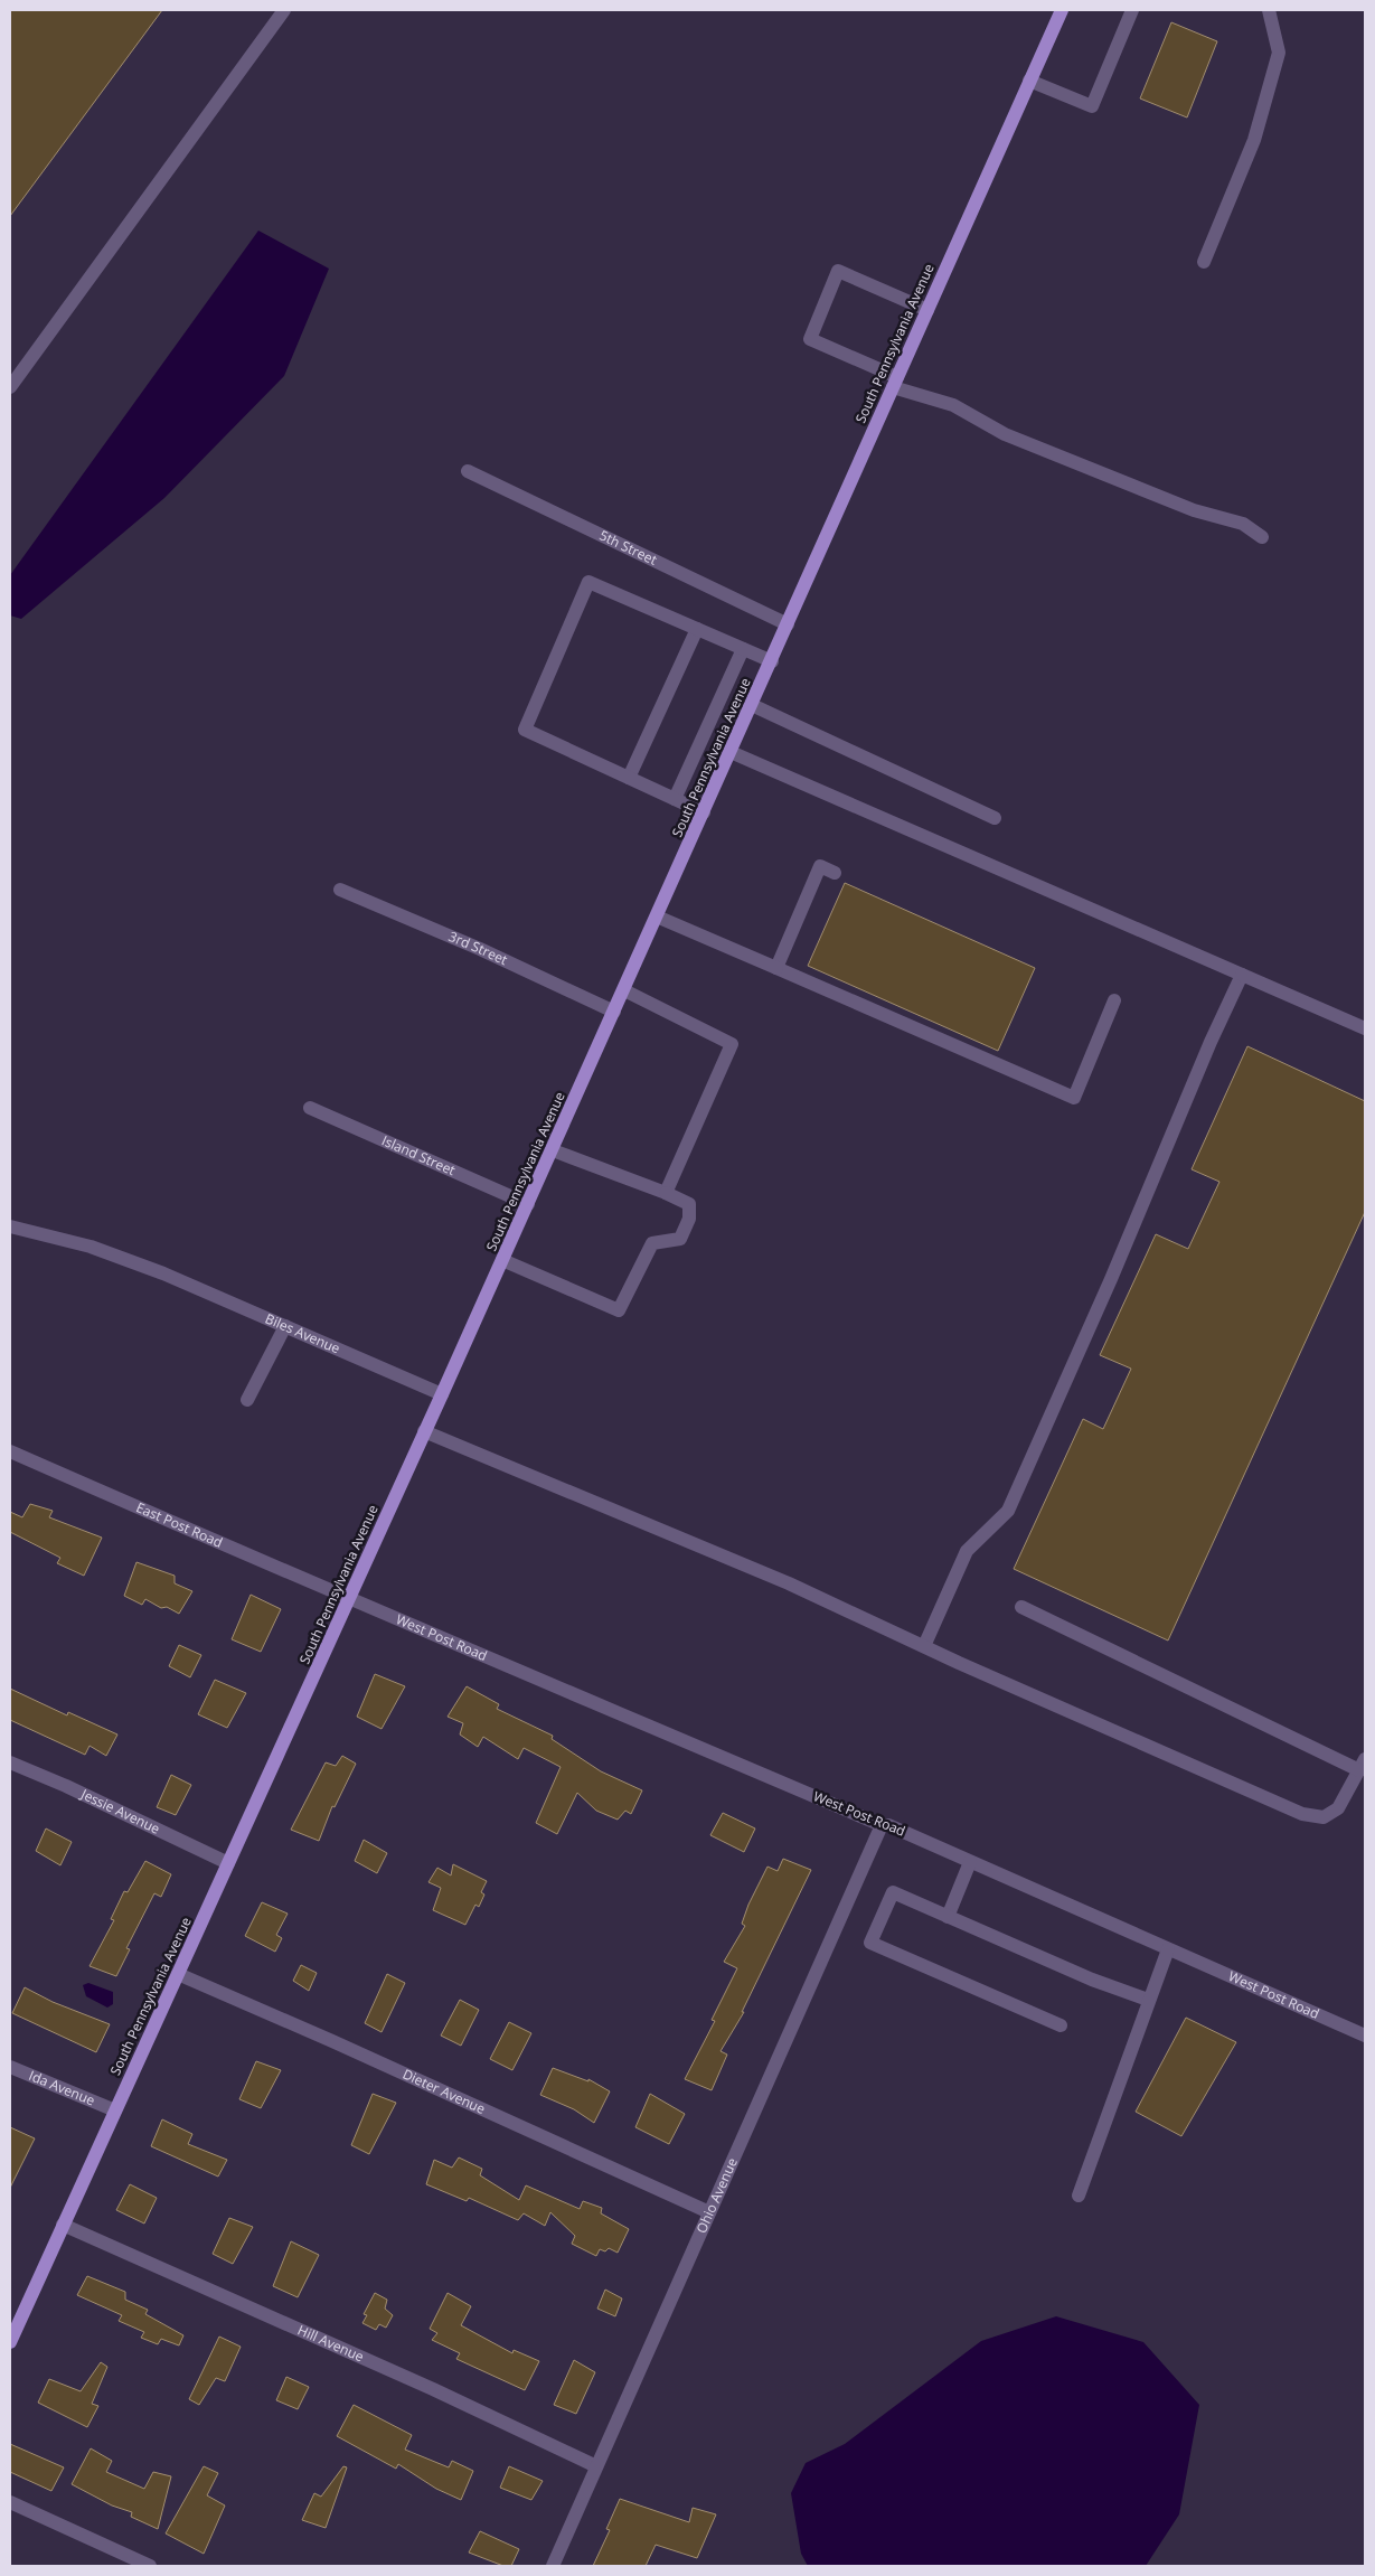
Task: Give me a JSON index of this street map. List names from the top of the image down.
{
  "streets": {
    "main road": ["South Pennsylvania Avenue"],
    "street": [
      "5th Street",
      "3rd Street",
      "Island Street",
      "Biles Avenue",
      "East Post Road",
      "West Post Road",
      "Jessie Avenue",
      "Ida Avenue",
      "Dieter Avenue",
      "Ohio Avenue",
      "Hill Avenue"
    ]
  },
  "crossings": [
    ["South Pennsylvania Avenue", "5th Street"],
    ["South Pennsylvania Avenue", "3rd Street"],
    ["South Pennsylvania Avenue", "Island Street"],
    ["South Pennsylvania Avenue", "Biles Avenue"],
    ["South Pennsylvania Avenue", "East Post Road"],
    ["South Pennsylvania Avenue", "West Post Road"],
    ["South Pennsylvania Avenue", "Jessie Avenue"],
    ["South Pennsylvania Avenue", "Ida Avenue"],
    ["South Pennsylvania Avenue", "Dieter Avenue"],
    ["South Pennsylvania Avenue", "Hill Avenue"],
    ["East Post Road", "West Post Road"],
    ["West Post Road", "Ohio Avenue"],
    ["Dieter Avenue", "Ohio Avenue"],
    ["Ohio Avenue", "Hill Avenue"]
  ]
}
